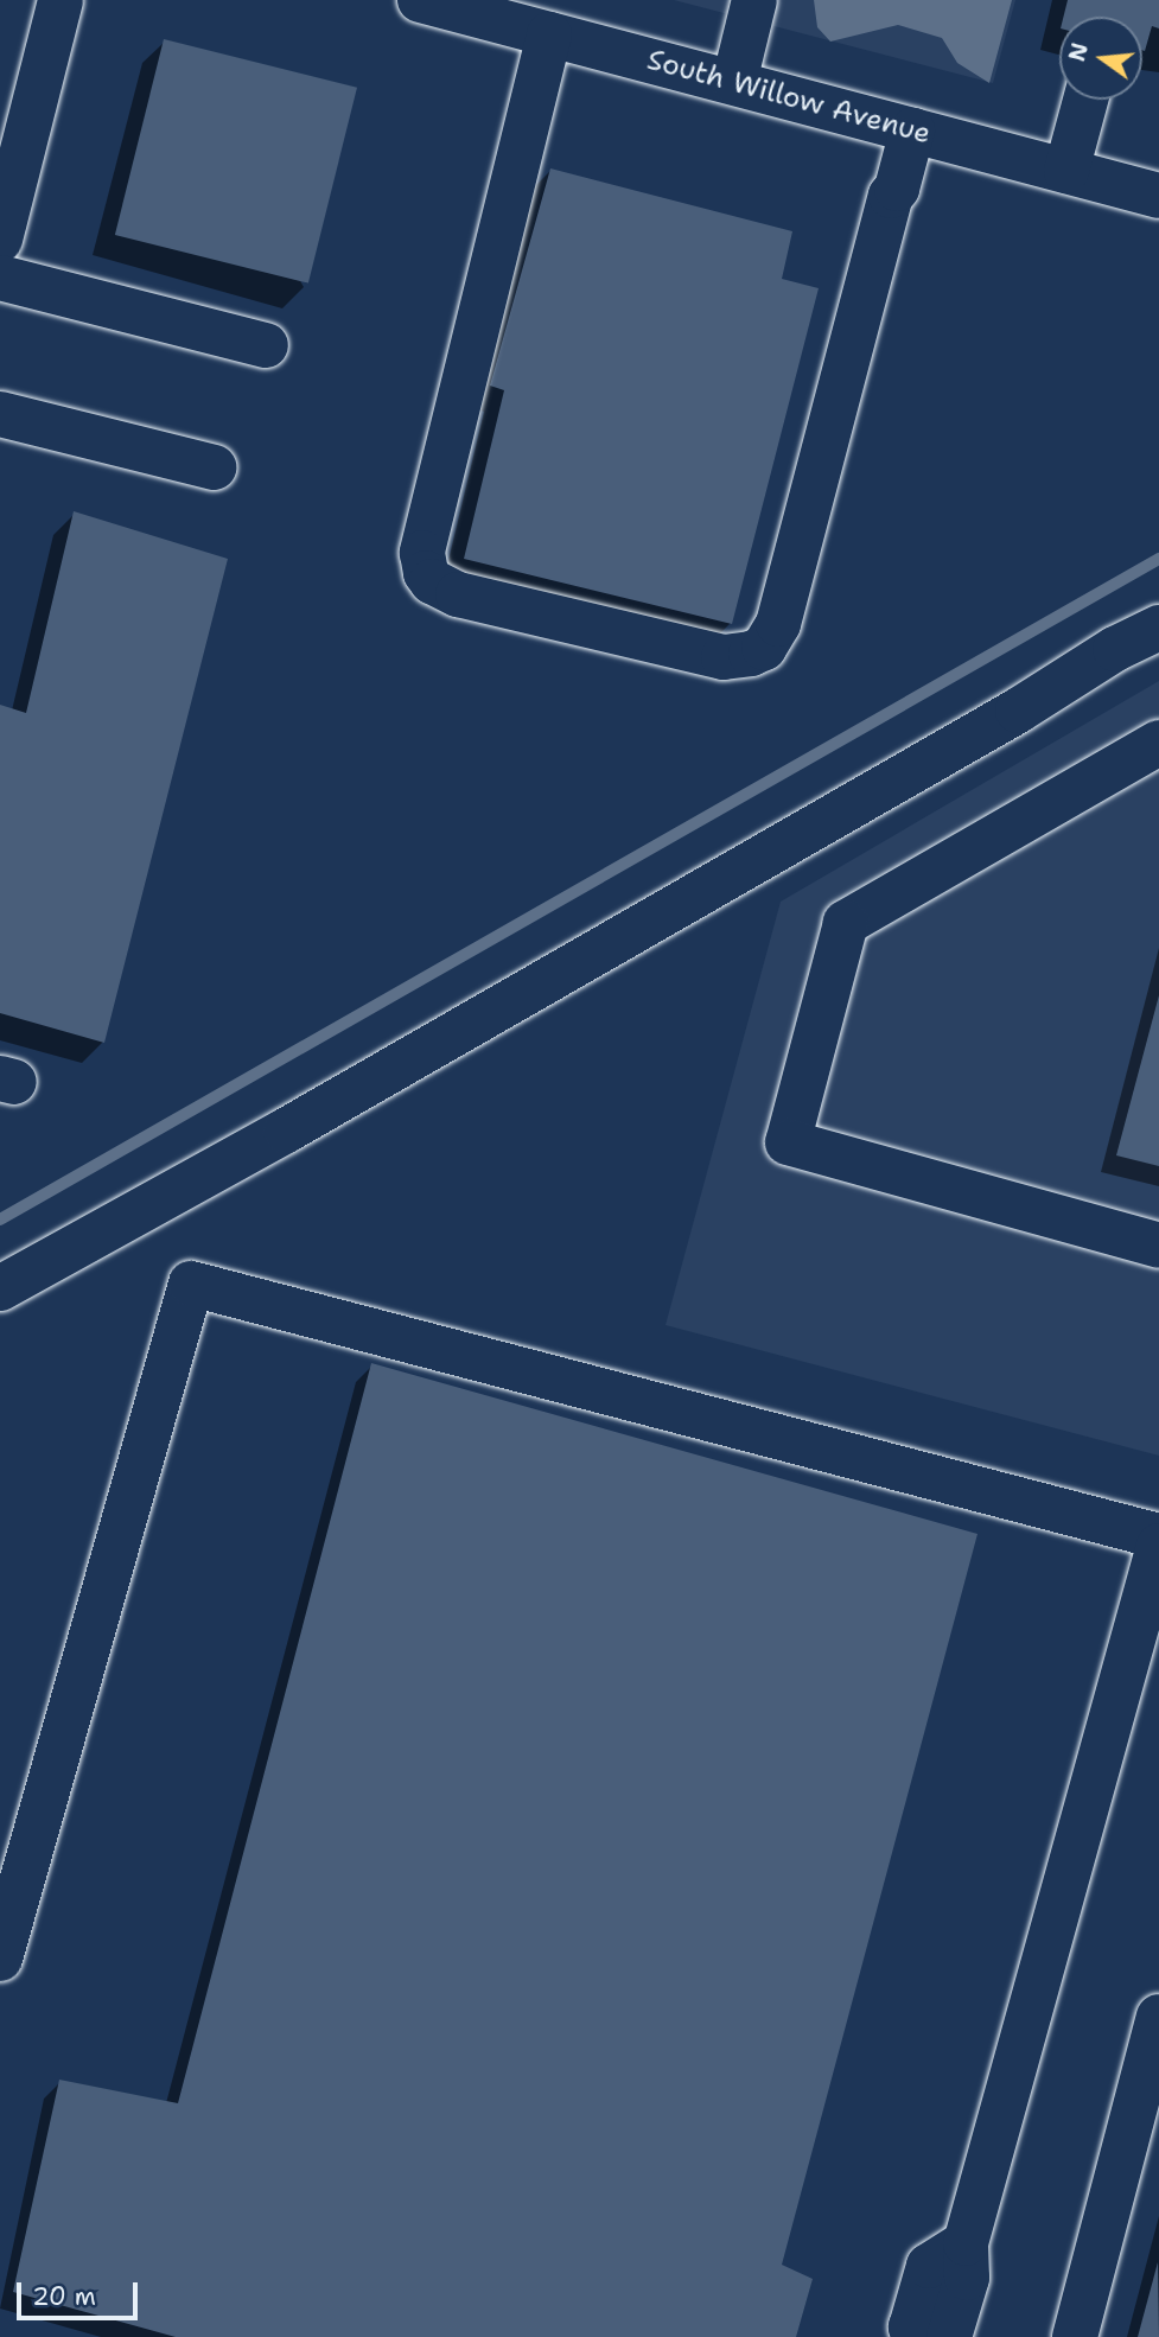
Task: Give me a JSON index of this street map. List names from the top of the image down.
{
  "streets": {
    "street": ["South Willow Avenue"]
  },
  "scale_bar": "20 m",
  "north": "left"
}
